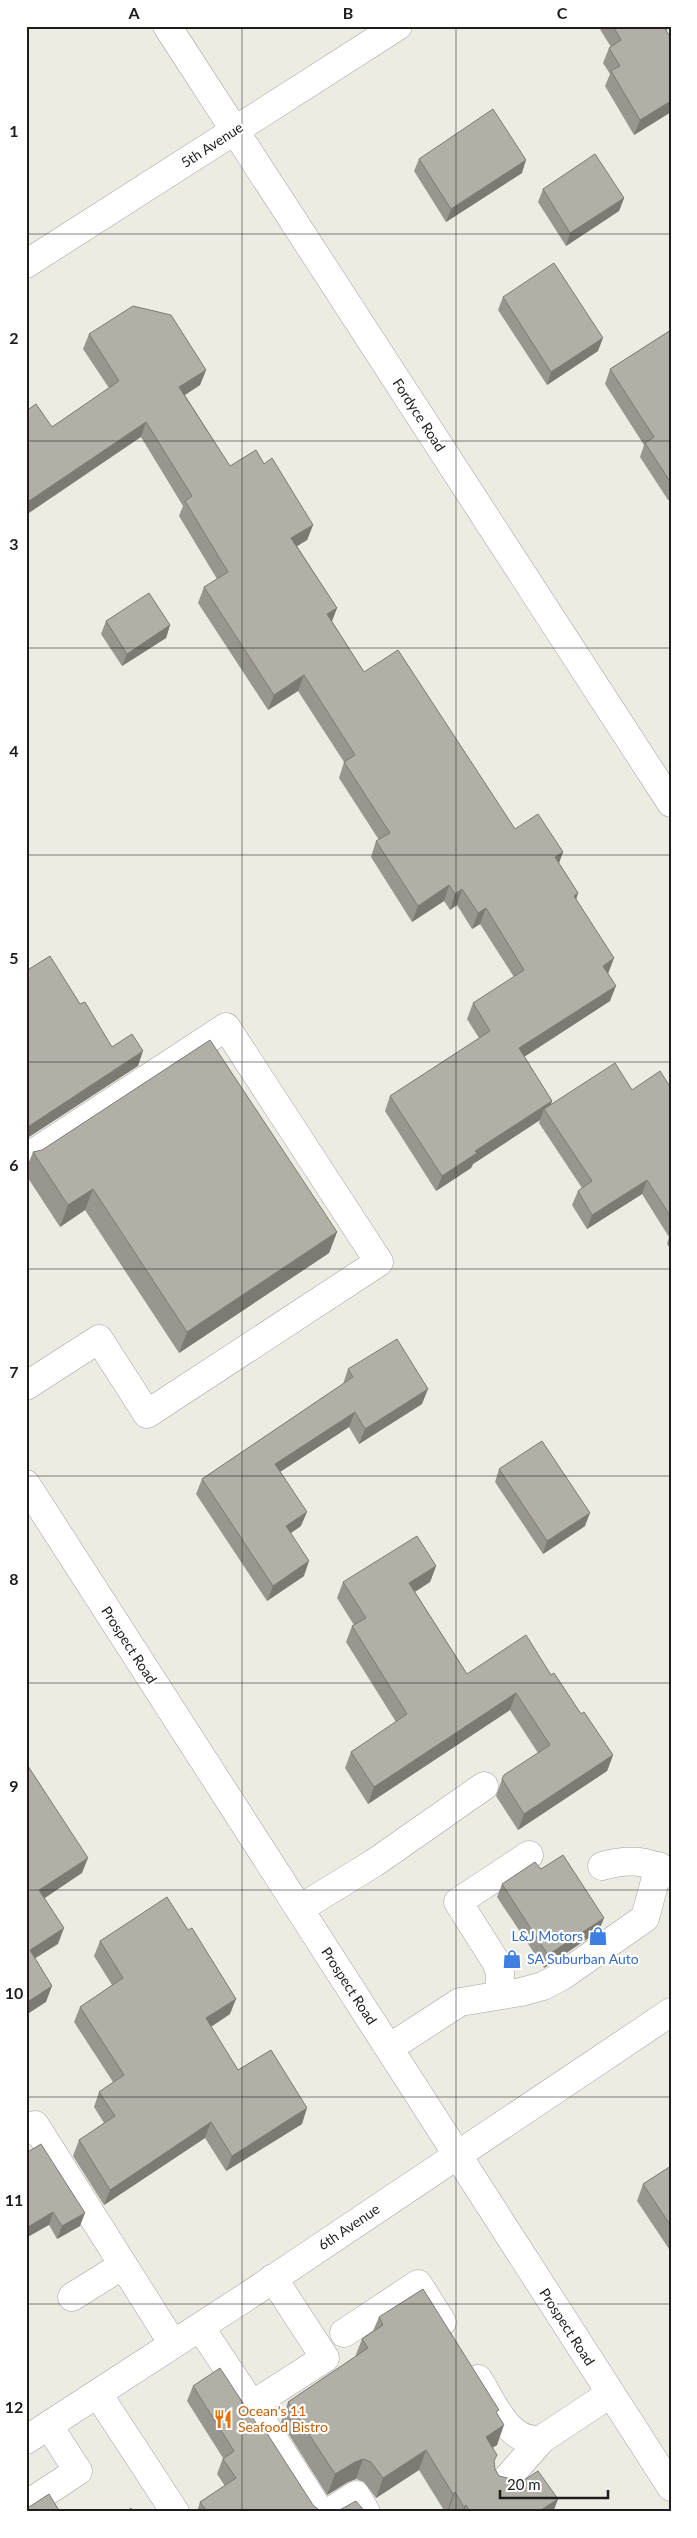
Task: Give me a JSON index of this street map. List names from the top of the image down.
{
  "streets": {
    "street": [
      "5th Avenue",
      "Fordyce Road",
      "Prospect Road",
      "6th Avenue"
    ]
  },
  "crossings": [
    ["5th Avenue", "Fordyce Road"],
    ["Prospect Road", "6th Avenue"]
  ],
  "places": {
    "shop": ["L&J Motors", "SA Suburban Auto"],
    "restaurant": ["Ocean's 11 Seafood Bistro"]
  },
  "scale_bar": "20 m",
  "grid": {
    "columns": ["A", "B", "C"],
    "rows": [
      "1",
      "2",
      "3",
      "4",
      "5",
      "6",
      "7",
      "8",
      "9",
      "10",
      "11",
      "12"
    ]
  }
}
